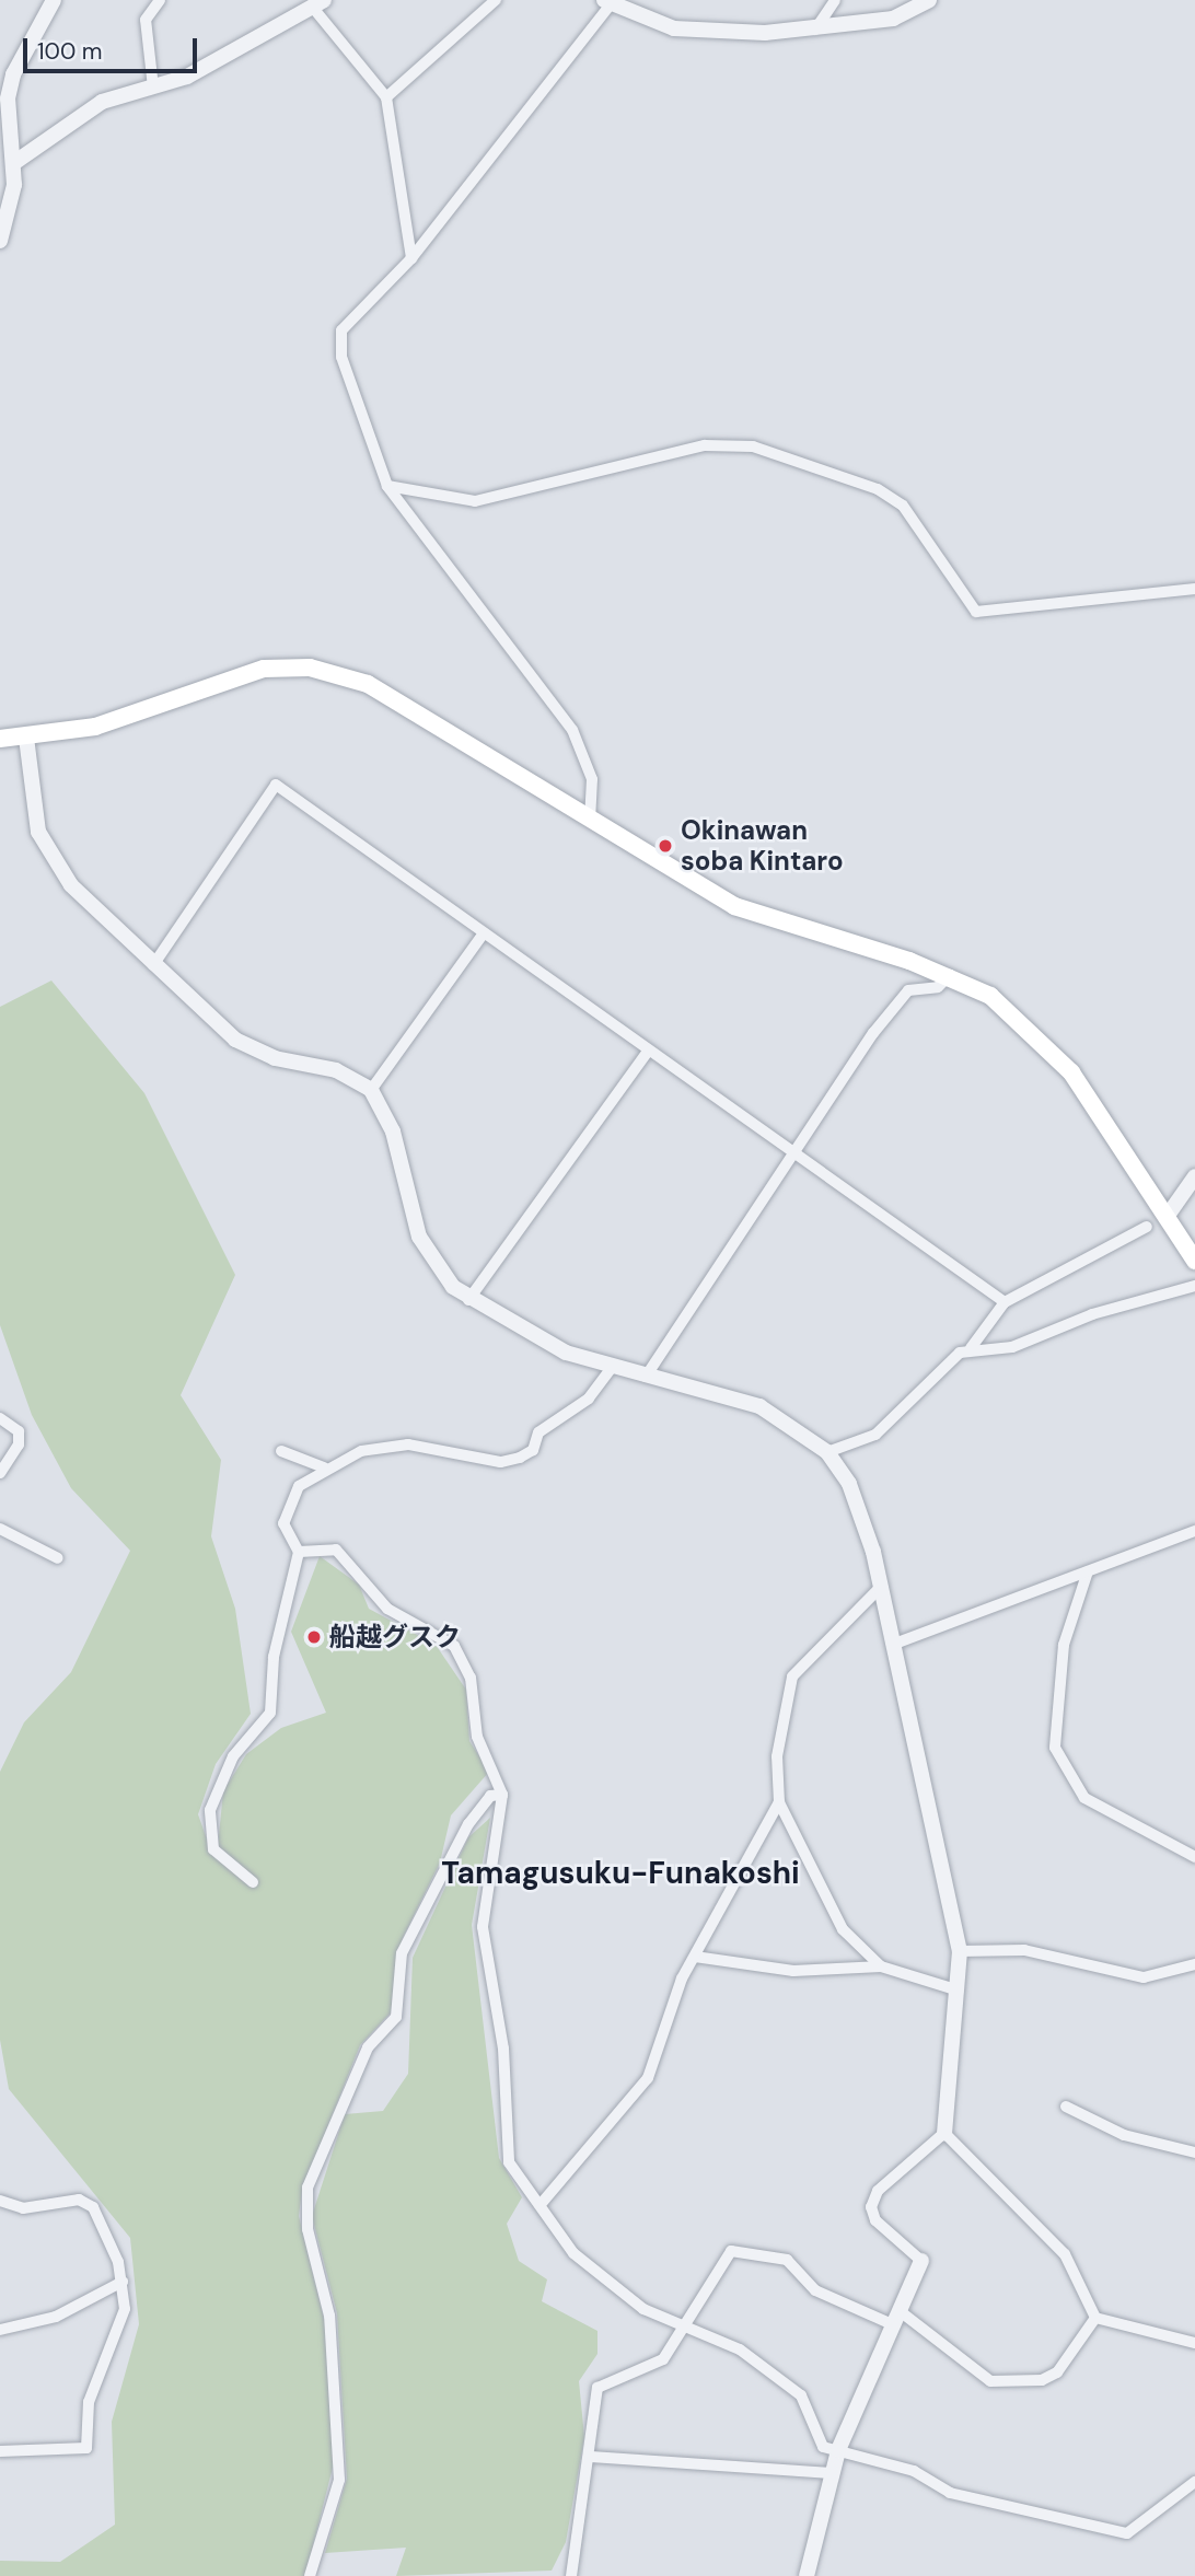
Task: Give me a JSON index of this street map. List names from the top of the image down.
{
  "districts": ["Tamagusuku-Funakoshi"],
  "places": ["Okinawan soba Kintaro", "船越グスク"],
  "scale_bar": "100 m"
}
